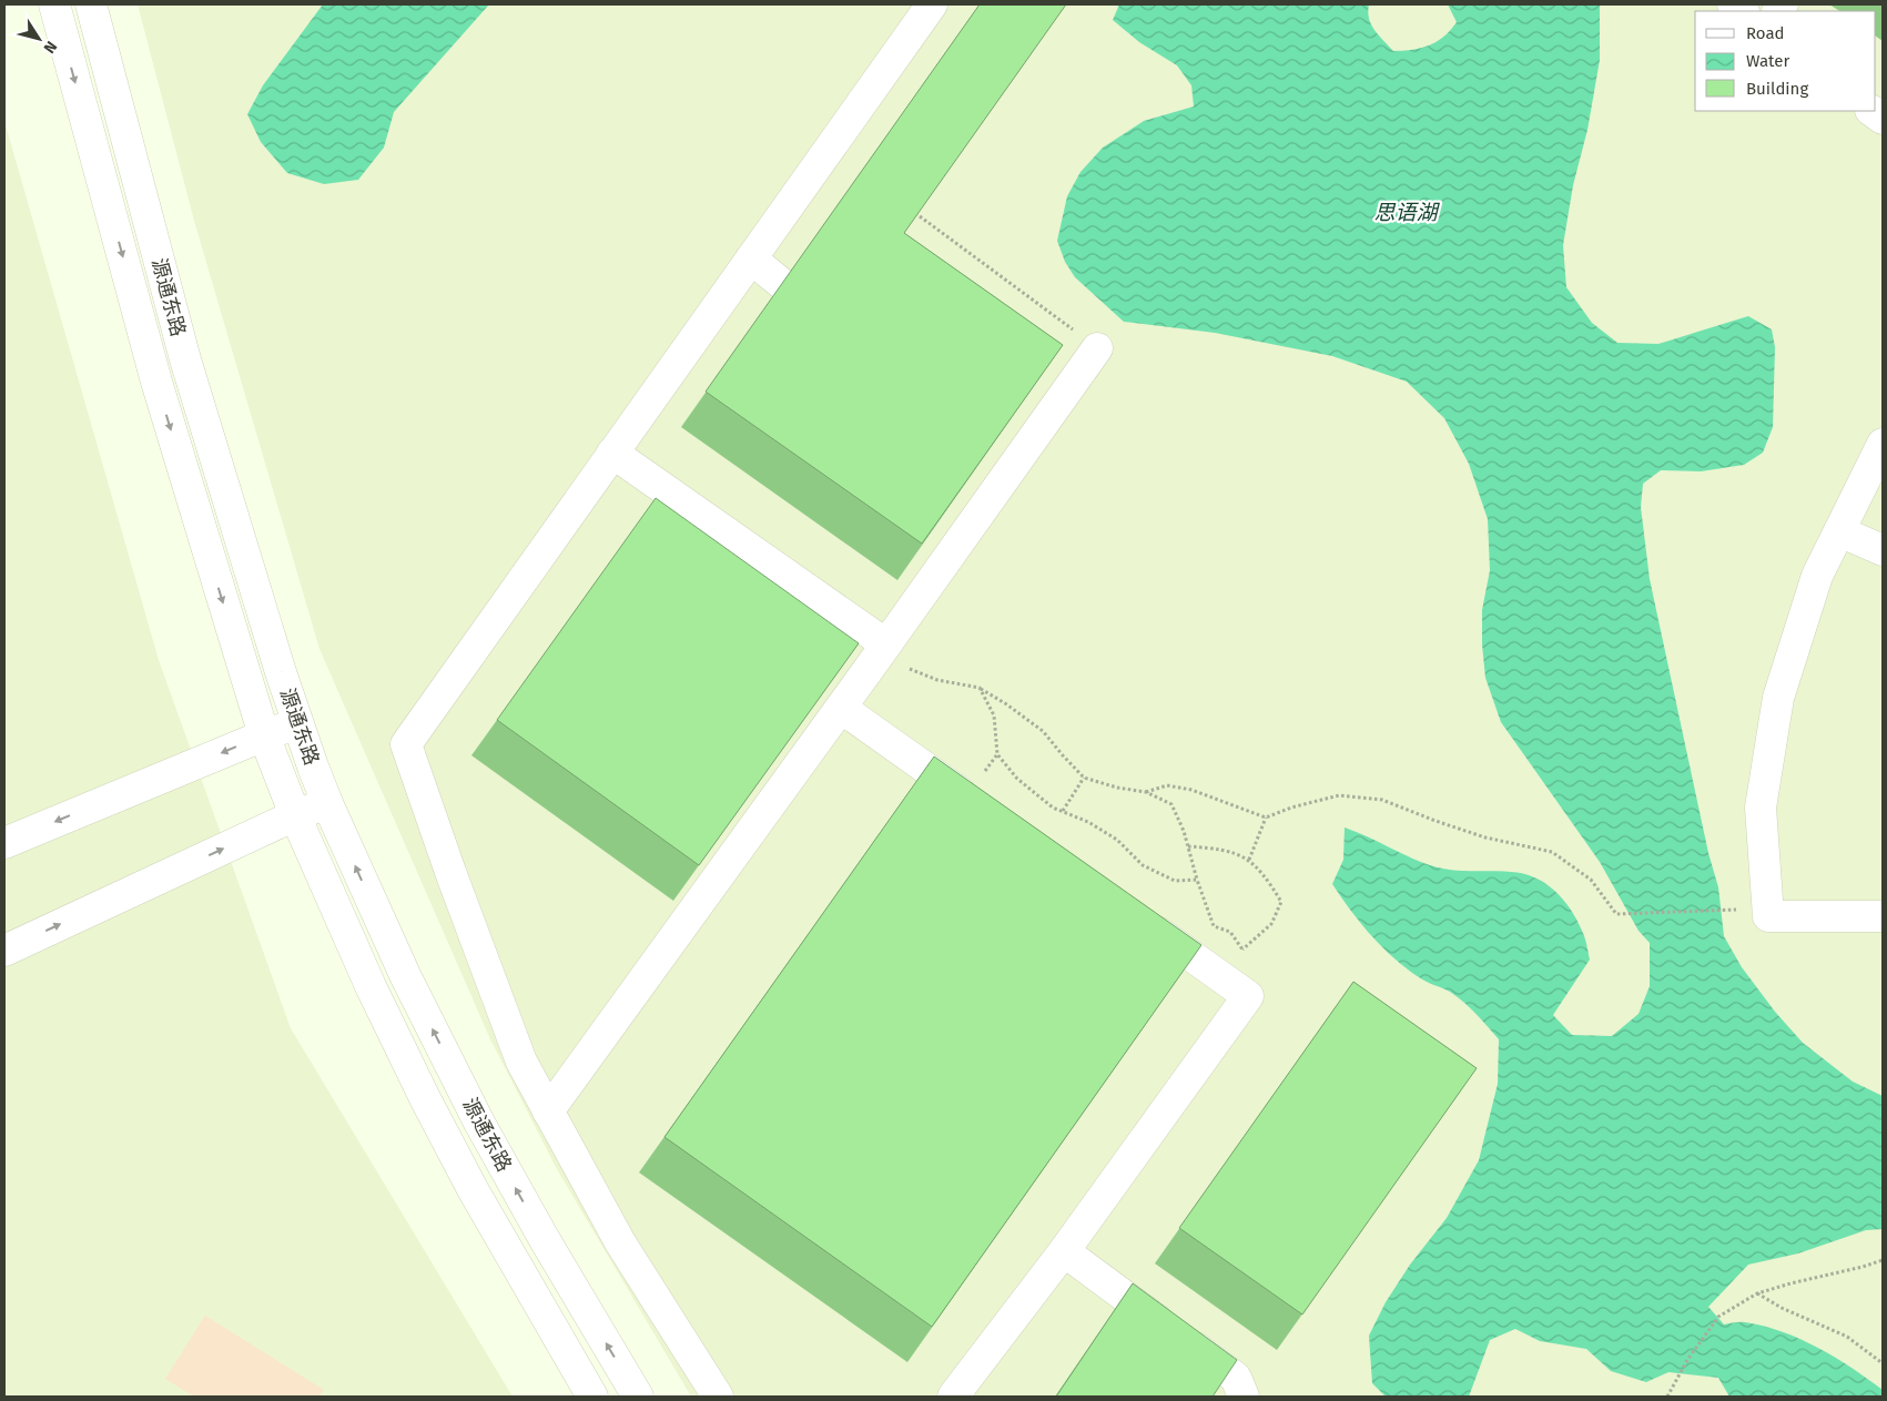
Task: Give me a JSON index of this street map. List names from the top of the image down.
{
  "streets": {
    "main road": ["源通东路"]
  },
  "water": ["思语湖"],
  "legend": ["Road", "Water", "Building"],
  "north": "bottom right"
}
